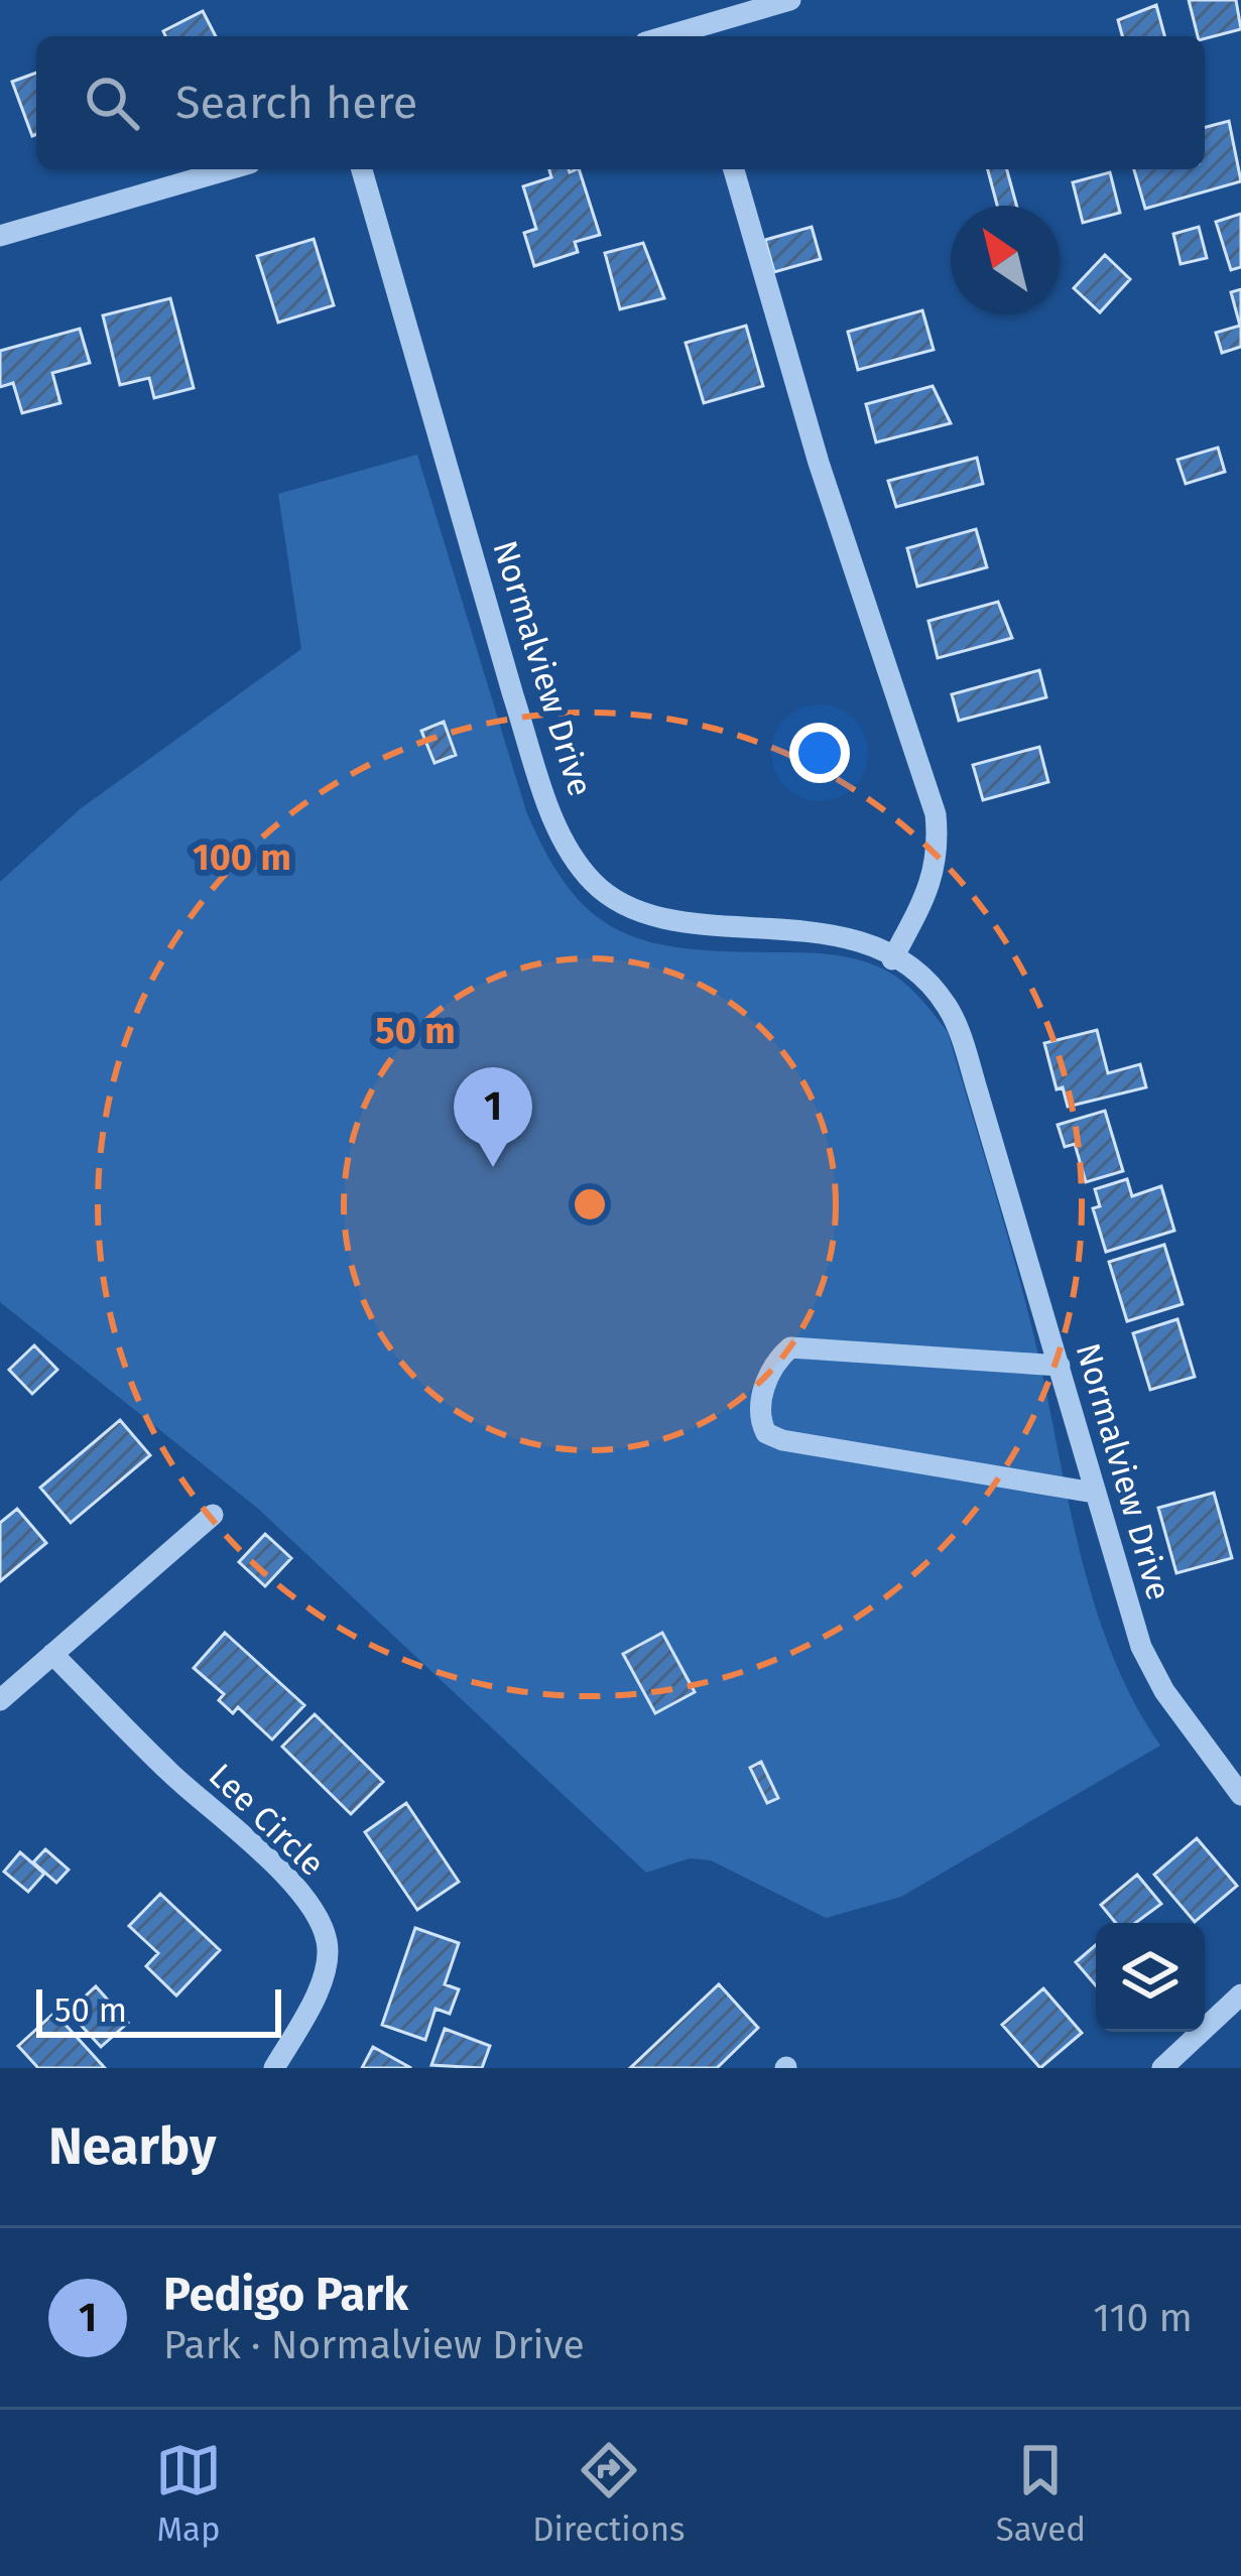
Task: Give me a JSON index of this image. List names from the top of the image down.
{
  "streets": {
    "street": ["Normalview Drive", "Lee Circle"]
  },
  "scale_bar": "50 m",
  "north": "top left",
  "page": {
    "search": "Search here",
    "pins": "1",
    "scale": "50 m",
    "heading": "Nearby",
    "list": [
      {
        "mark": "1",
        "name": "Pedigo Park",
        "note": "Park · Normalview Drive",
        "value": "110 m"
      }
    ],
    "nav": ["Map", "Directions", "Saved"]
  },
  "rings": ["100 m", "50 m"]
}
